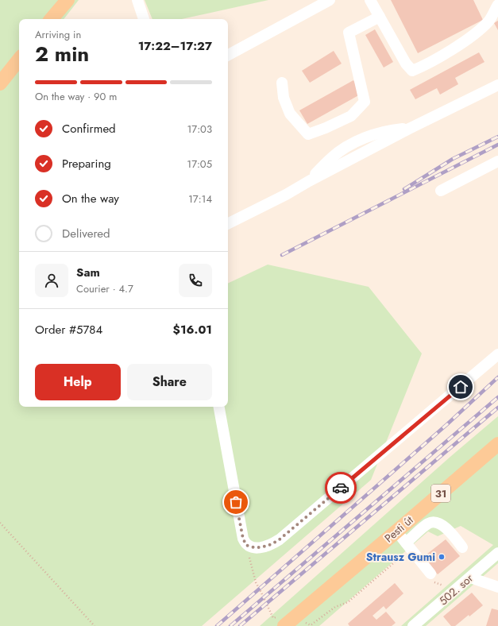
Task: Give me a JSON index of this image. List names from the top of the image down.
{
  "streets": {
    "main road": ["31", "Pesti út"],
    "street": ["502. sor"]
  },
  "places": ["Strausz Gumi"],
  "page": {
    "heading": ["2 min", "Arriving in", "17:22–17:27"],
    "panel": [
      "Sam",
      "Courier · 4.7",
      "Order #5784",
      "$16.01"
    ],
    "bar": "On the way · 90 m",
    "list": [
      ["Confirmed", "17:03"],
      ["Preparing", "17:05"],
      ["On the way", "17:14"],
      "Delivered"
    ],
    "buttons": ["Help", "Share"]
  }
}
